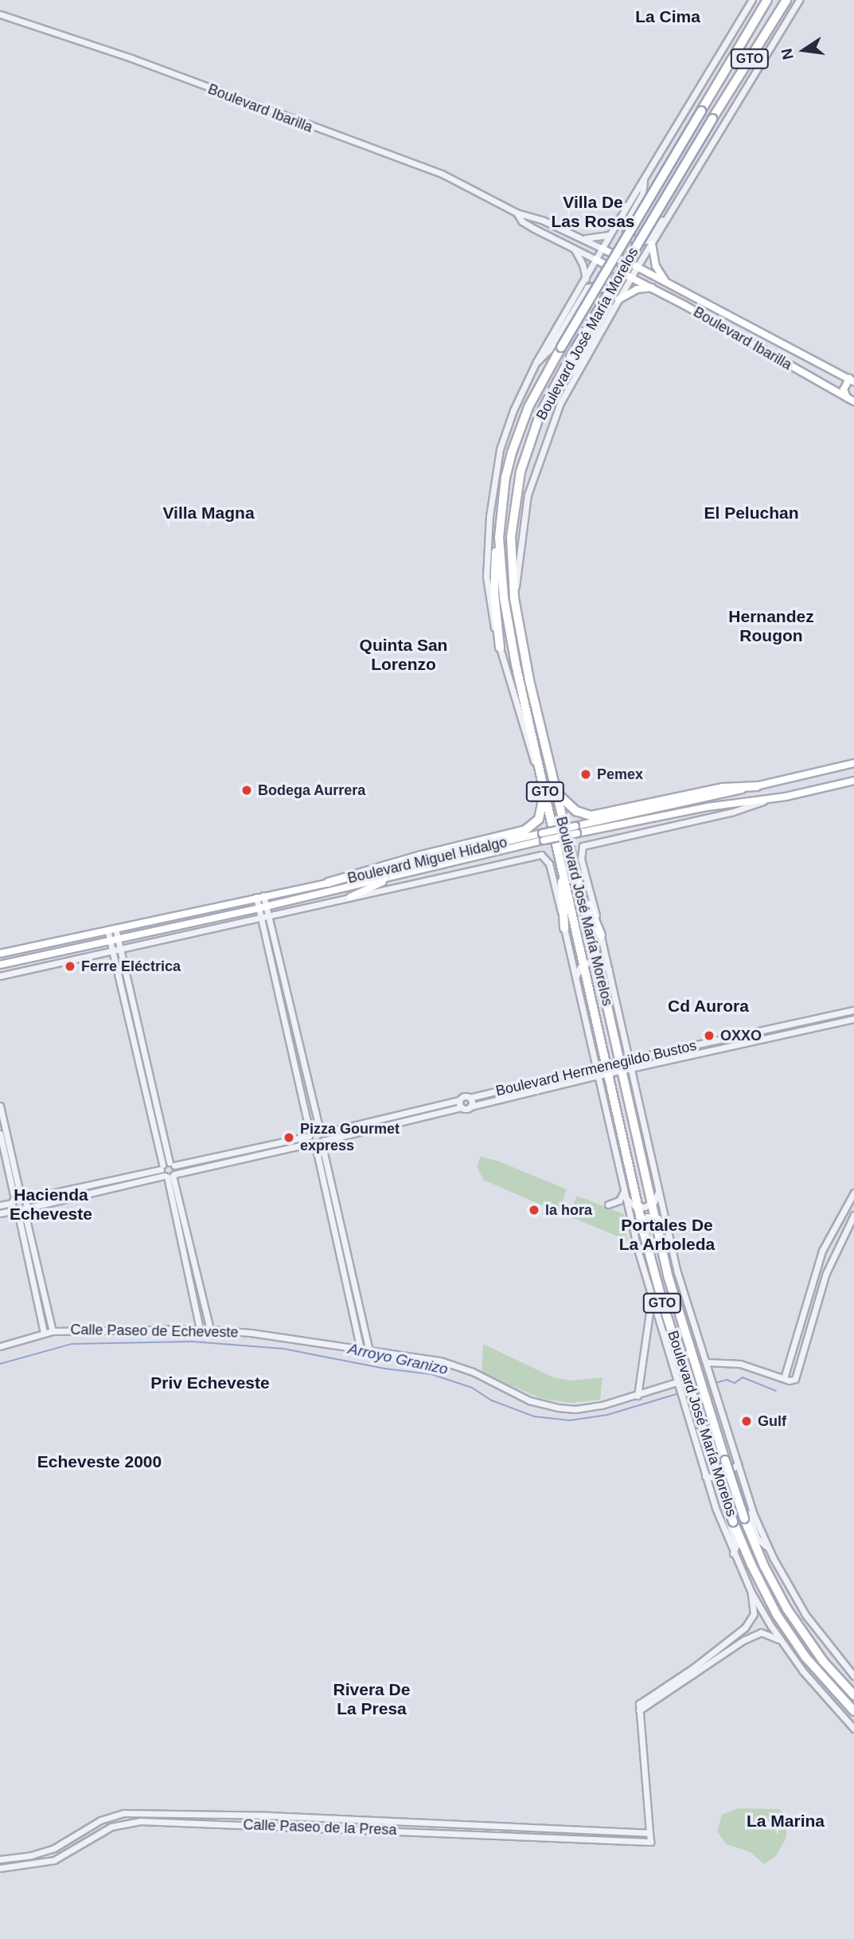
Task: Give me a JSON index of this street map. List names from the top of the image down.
{
  "streets": {
    "main road": [
      "GTO",
      "Boulevard Ibarilla",
      "Boulevard José María Morelos",
      "Boulevard Miguel Hidalgo"
    ],
    "street": ["Boulevard Hermenegildo Bustos", "Calle Paseo de Echeveste", "Calle Paseo de la Presa"]
  },
  "crossings": [
    ["GTO", "Boulevard José María Morelos"],
    ["GTO", "Boulevard Hermenegildo Bustos"],
    ["Boulevard Ibarilla", "Boulevard José María Morelos"],
    ["Boulevard José María Morelos", "Boulevard Miguel Hidalgo"],
    ["Boulevard José María Morelos", "Boulevard Hermenegildo Bustos"]
  ],
  "districts": [
    "La Cima",
    "Villa De Las Rosas",
    "Villa Magna",
    "El Peluchan",
    "Hernandez Rougon",
    "Quinta San Lorenzo",
    "Cd Aurora",
    "Hacienda Echeveste",
    "Portales De La Arboleda",
    "Priv Echeveste",
    "Echeveste 2000",
    "Rivera De La Presa",
    "La Marina"
  ],
  "water": ["Arroyo Granizo"],
  "places": [
    "Pemex",
    "Bodega Aurrera",
    "Ferre Eléctrica",
    "OXXO",
    "Pizza Gourmet express",
    "la hora",
    "Gulf"
  ],
  "north": "left"
}
